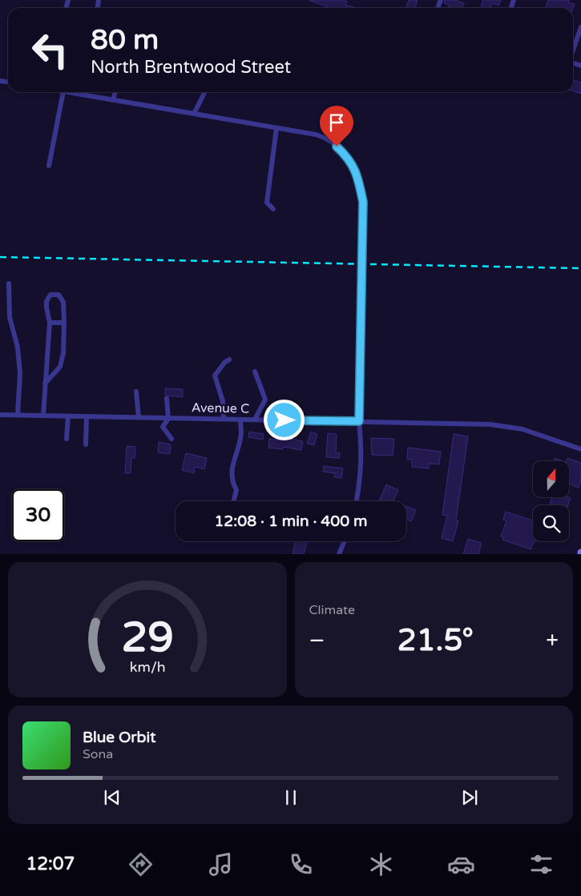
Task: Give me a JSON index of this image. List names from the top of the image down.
{
  "streets": {
    "street": ["Avenue C"]
  },
  "north": "top",
  "page": {
    "turn": ["80 m", "North Brentwood Street"],
    "limit": "30",
    "trip": "12:08 · 1 min · 400 m",
    "tile": "Climate",
    "heat": ["−", "21.5°", "+"],
    "song": ["Blue Orbit", "Sona"],
    "tabs": "12:07",
    "gauge": ["29", "km/h"]
  }
}
